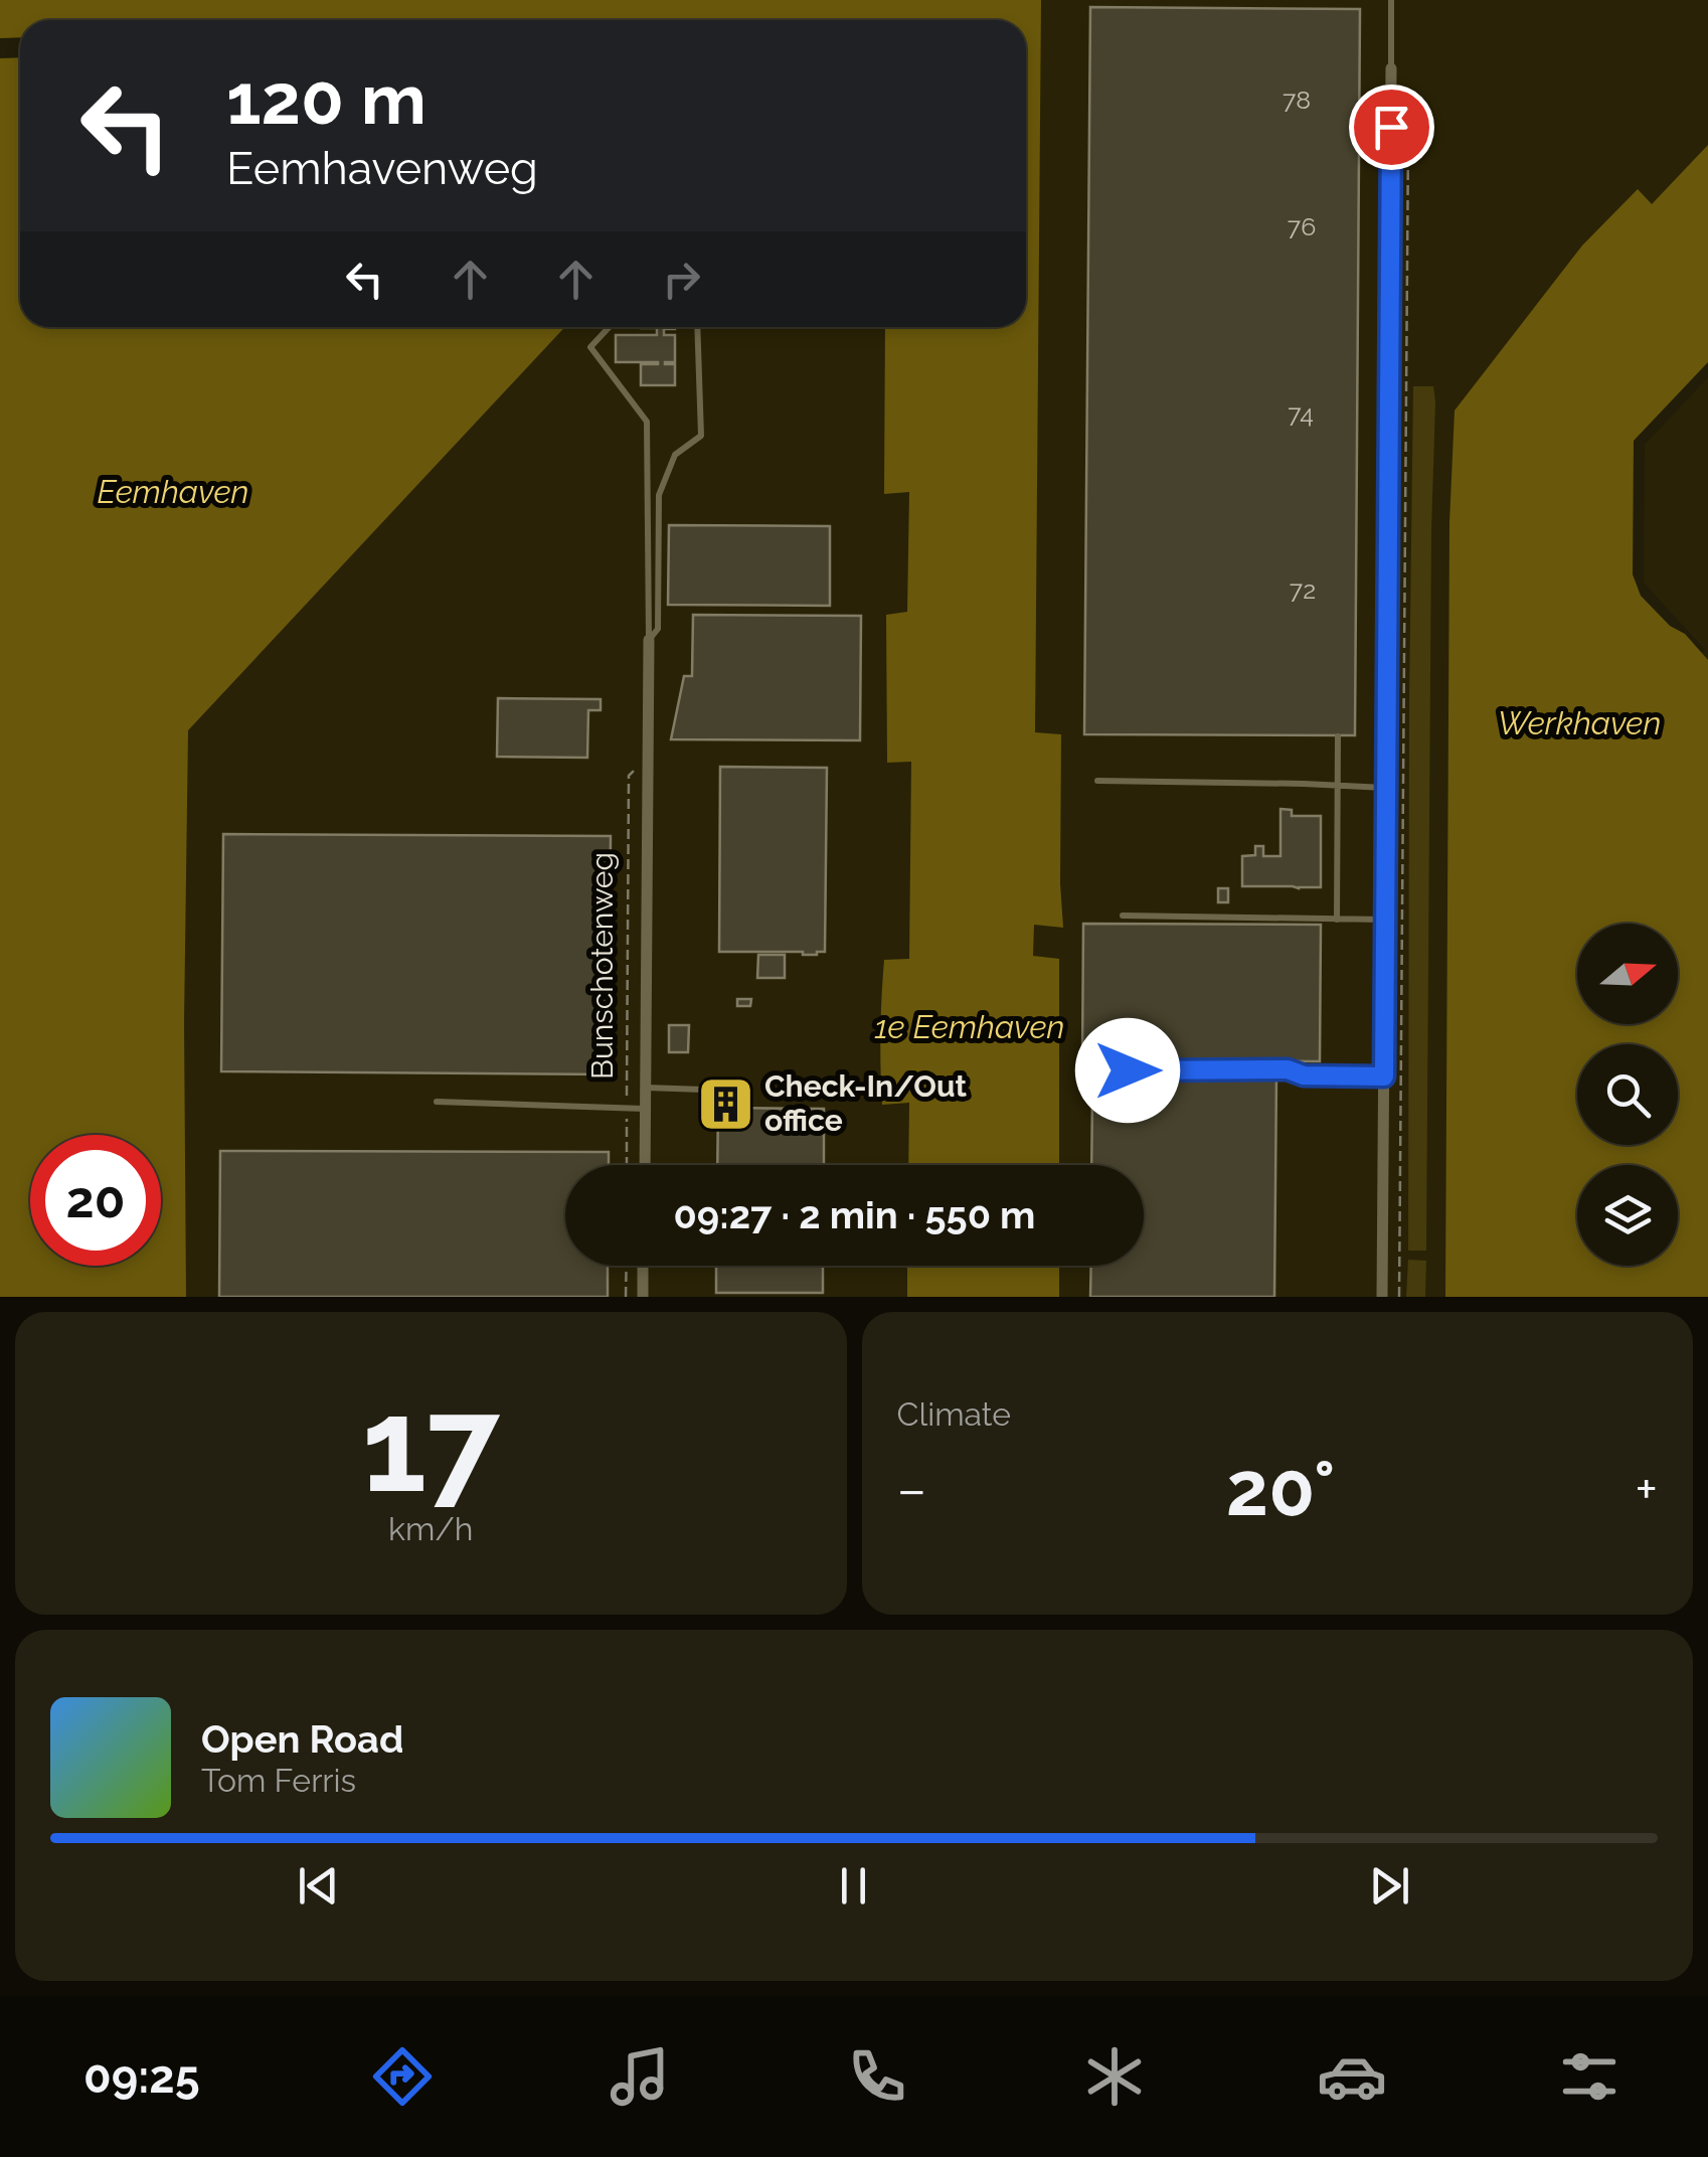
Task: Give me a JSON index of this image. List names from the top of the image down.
{
  "streets": {
    "street": ["Bunschotenweg"]
  },
  "water": ["Eemhaven", "Werkhaven", "1e Eemhaven"],
  "places": {
    "building": ["Check-In/Out office"]
  },
  "house_numbers": [
    "78",
    "76",
    "74",
    "72"
  ],
  "north": "right",
  "page": {
    "turn": ["120 m", "Eemhavenweg"],
    "limit": "20",
    "trip": "09:27 · 2 min · 550 m",
    "tile": [
      ["17", "km/h"],
      "Climate"
    ],
    "heat": ["−", "20°", "+"],
    "song": ["Open Road", "Tom Ferris"],
    "tabs": "09:25"
  }
}
